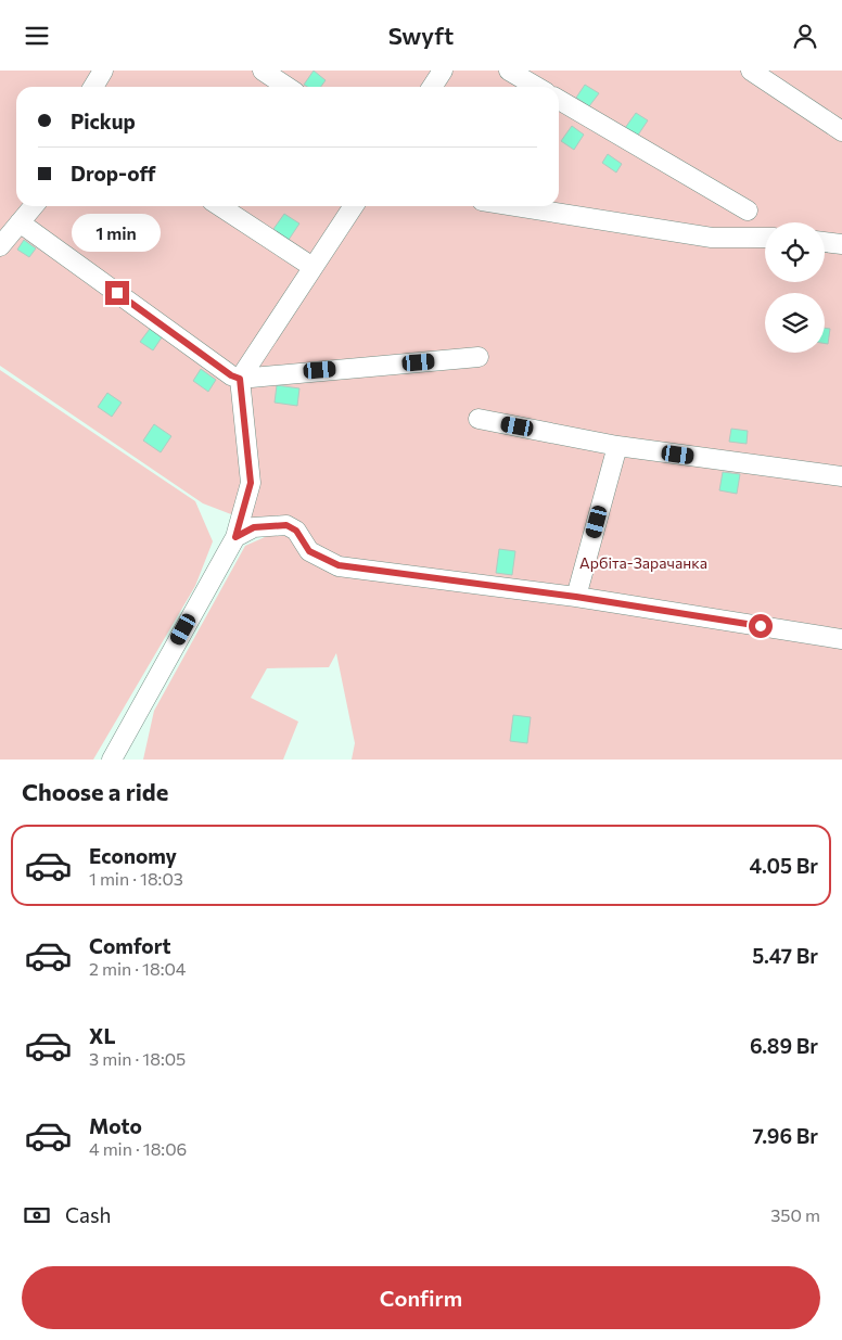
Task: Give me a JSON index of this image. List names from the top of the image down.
{
  "parks": ["Арбіта-Зарачанка"],
  "page": {
    "header": "Swyft",
    "banner": ["Pickup", "Drop-off"],
    "bubble": "1 min",
    "heading": "Choose a ride",
    "list": [
      {
        "name": "Economy",
        "note": "1 min · 18:03",
        "value": "4.05 Br"
      },
      {
        "name": "Comfort",
        "note": "2 min · 18:04",
        "value": "5.47 Br"
      },
      {
        "name": "XL",
        "note": "3 min · 18:05",
        "value": "6.89 Br"
      },
      {
        "name": "Moto",
        "note": "4 min · 18:06",
        "value": "7.96 Br"
      }
    ],
    "pay": ["Cash", "350 m"],
    "buttons": "Confirm"
  }
}
